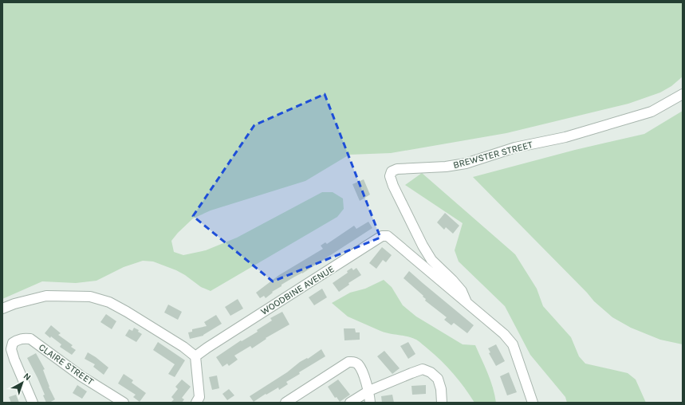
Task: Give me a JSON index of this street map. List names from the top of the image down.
{
  "streets": {
    "street": ["BREWSTER STREET", "WOODBINE AVENUE", "CLAIRE STREET"]
  },
  "crossings": [
    ["BREWSTER STREET", "WOODBINE AVENUE"]
  ],
  "north": "top right"
}
